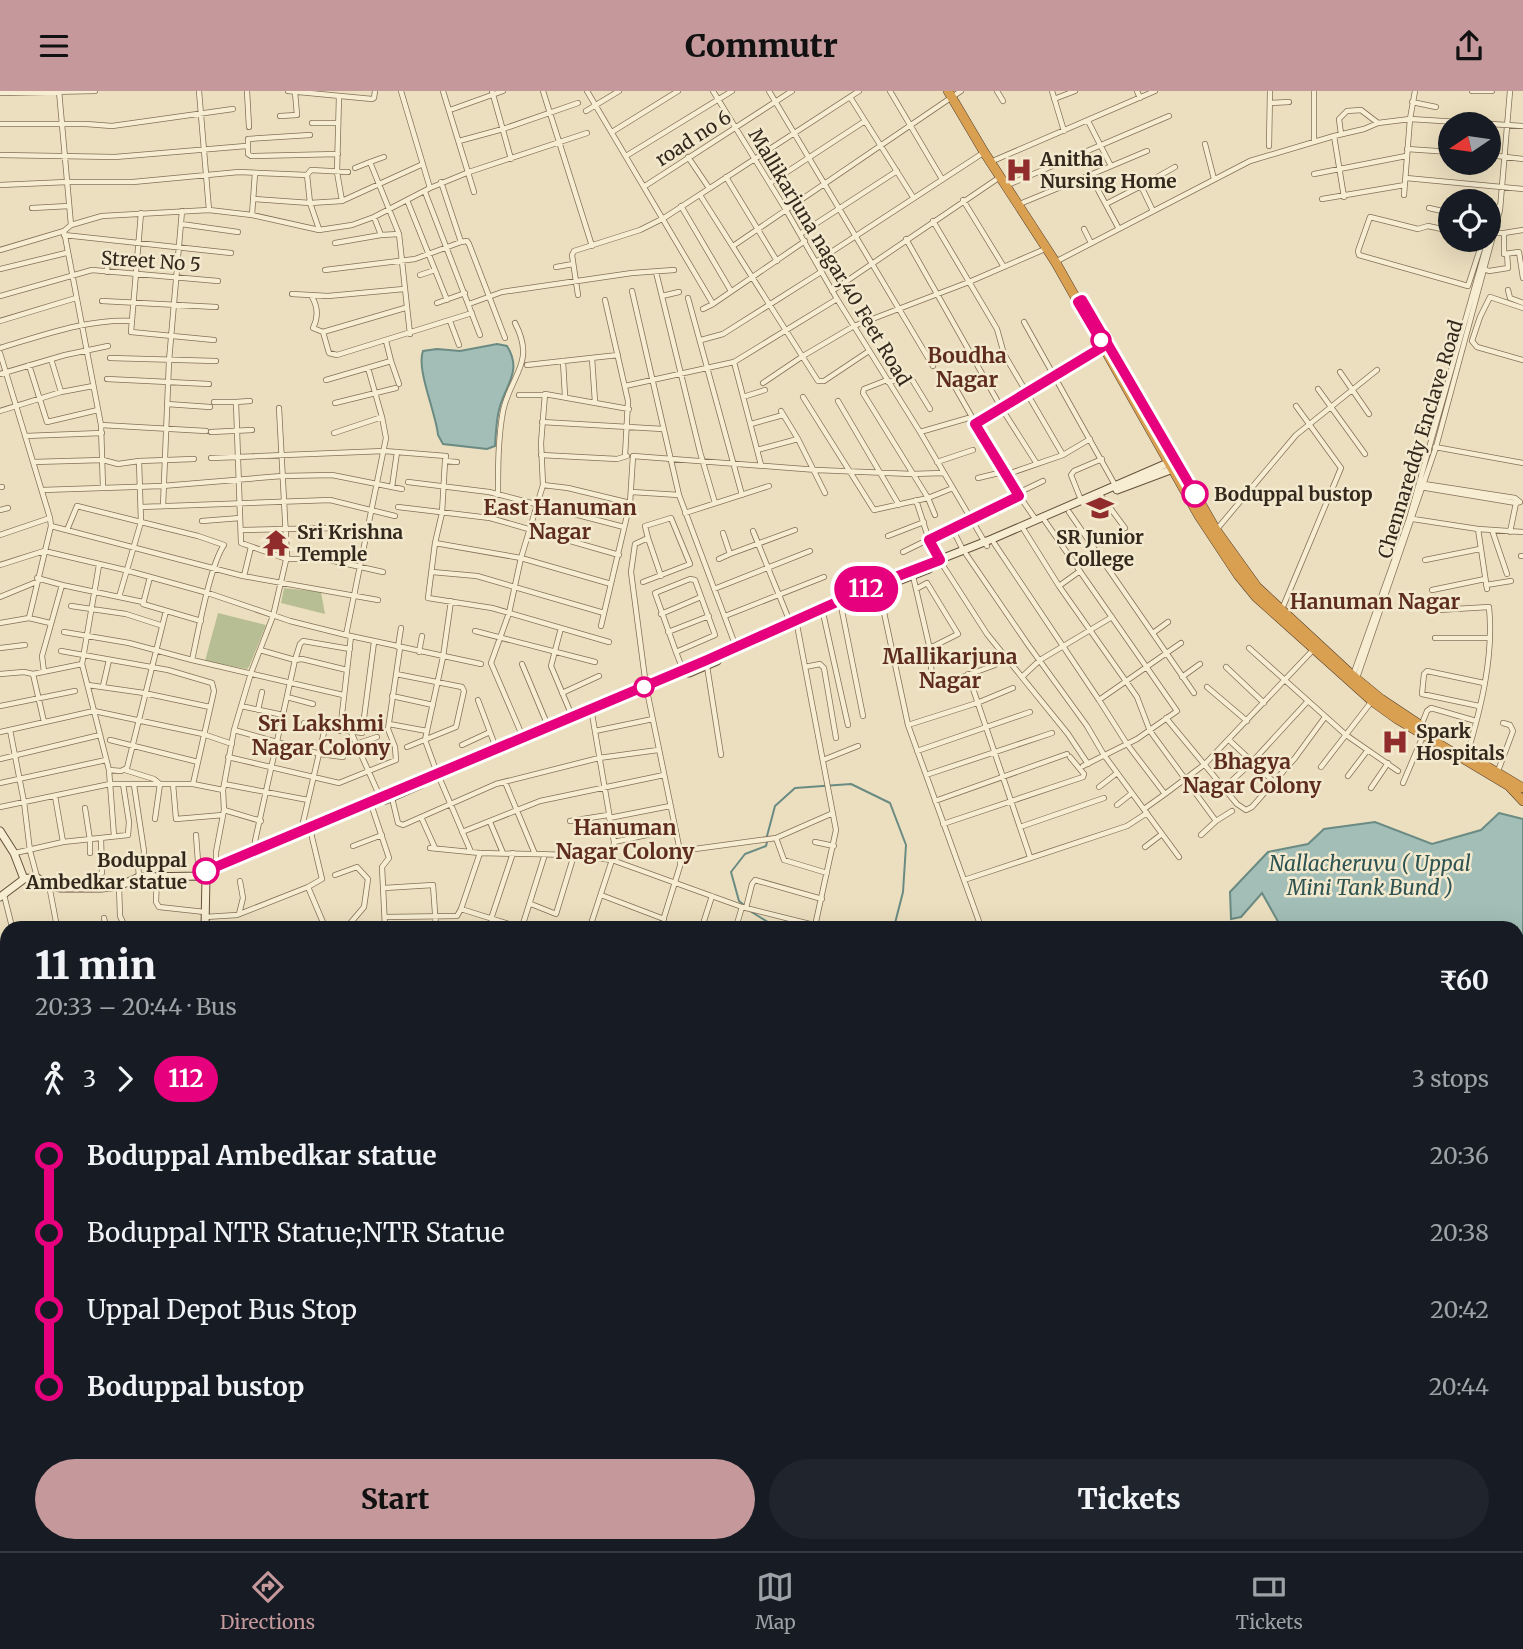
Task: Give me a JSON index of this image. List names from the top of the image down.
{
  "streets": {
    "street": [
      "road no 6",
      "Mallikarjuna nagar,40 Feet Road",
      "Street No 5",
      "Chennareddy Enclave Road"
    ]
  },
  "crossings": [
    ["road no 6", "Mallikarjuna nagar,40 Feet Road"]
  ],
  "districts": [
    "Boudha Nagar",
    "East Hanuman Nagar",
    "Hanuman Nagar",
    "Mallikarjuna Nagar",
    "Sri Lakshmi Nagar Colony",
    "Bhagya Nagar Colony",
    "Hanuman Nagar Colony"
  ],
  "water": ["Nallacheruvu ( Uppal Mini Tank Bund )"],
  "places": {
    "hospital": ["Anitha Nursing Home", "Spark Hospitals"],
    "other": ["Boduppal bustop", "Boduppal Ambedkar statue"],
    "school or university": ["SR Junior College"],
    "temple": ["Sri Krishna Temple"]
  },
  "lines": ["bus line 112"],
  "north": "left",
  "page": {
    "header": "Commutr",
    "on_map": "112",
    "heading": ["11 min", "20:33 – 20:44 · Bus", "₹60"],
    "legs": ["3", "112", "3 stops"],
    "list": [
      {
        "name": "Boduppal Ambedkar statue",
        "value": "20:36"
      },
      {
        "name": "Boduppal NTR Statue;NTR Statue",
        "value": "20:38"
      },
      {
        "name": "Uppal Depot Bus Stop",
        "value": "20:42"
      },
      {
        "name": "Boduppal bustop",
        "value": "20:44"
      }
    ],
    "buttons": ["Start", "Tickets"],
    "tabs": ["Directions", "Map", "Tickets"]
  }
}
